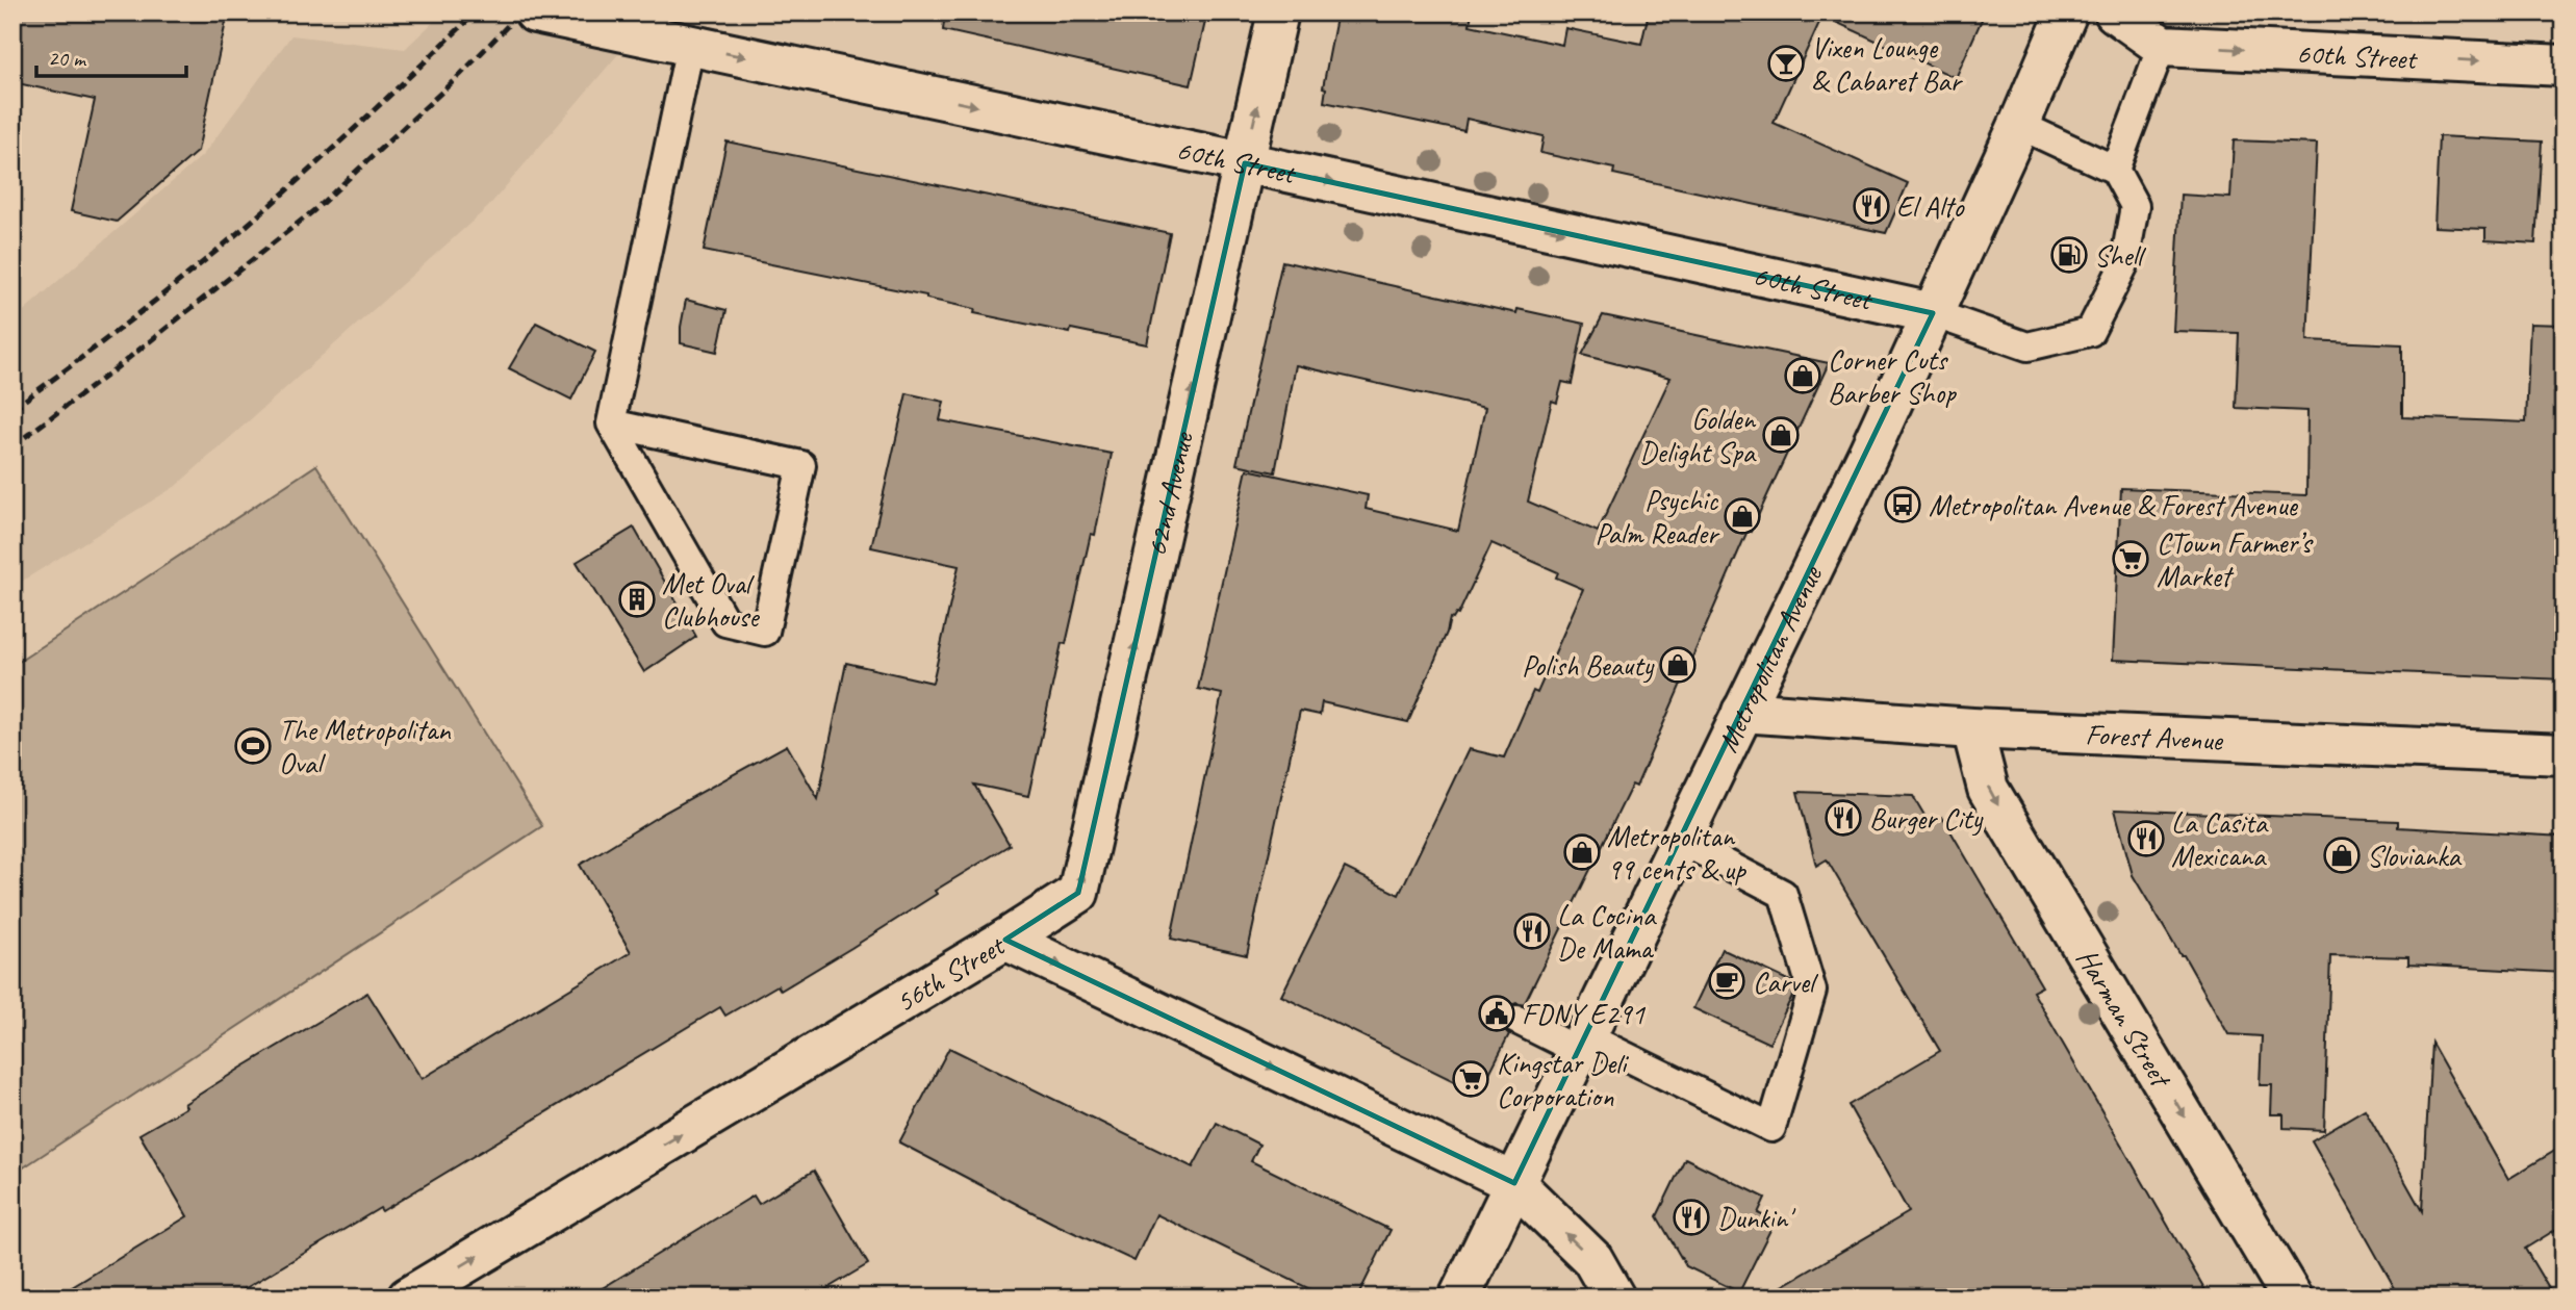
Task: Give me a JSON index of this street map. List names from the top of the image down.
{
  "streets": {
    "street": [
      "60th Street",
      "62nd Avenue",
      "Metropolitan Avenue",
      "Forest Avenue",
      "56th Street",
      "Harman Street"
    ]
  },
  "crossings": [
    ["60th Street", "62nd Avenue"],
    ["60th Street", "Metropolitan Avenue"],
    ["62nd Avenue", "56th Street"],
    ["Metropolitan Avenue", "Forest Avenue"],
    ["Metropolitan Avenue", "56th Street"],
    ["Forest Avenue", "Harman Street"]
  ],
  "one_way": ["60th Street", "62nd Avenue", "Harman Street"],
  "places": {
    "bar": ["Vixen Lounge & Cabaret Bar"],
    "restaurant": [
      "El Alto",
      "Burger City",
      "La Casita Mexicana",
      "La Cocina De Mama",
      "Dunkin'"
    ],
    "fuel station": ["Shell"],
    "shop": [
      "Corner Cuts Barber Shop",
      "Golden Delight Spa",
      "Psychic Palm Reader",
      "Polish Beauty",
      "Metropolitan 99 cents & up",
      "Slovianka"
    ],
    "bus stop": ["Metropolitan Avenue & Forest Avenue"],
    "supermarket": ["CTown Farmer’s Market", "Kingstar Deli Corporation"],
    "building": ["Met Oval Clubhouse"],
    "sports": ["The Metropolitan Oval"],
    "cafe": ["Carvel"],
    "public building": ["FDNY E291"]
  },
  "scale_bar": "20 m"
}
